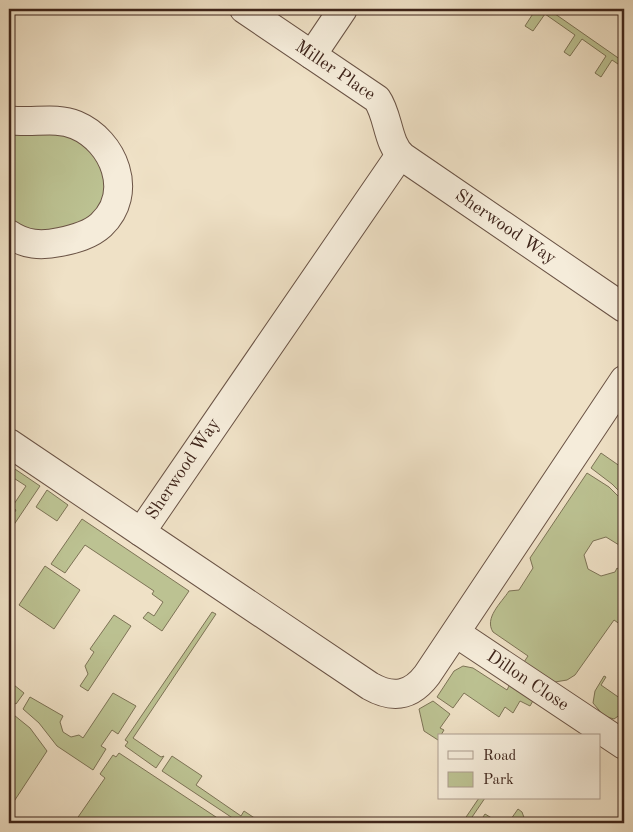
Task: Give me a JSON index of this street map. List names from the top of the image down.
{
  "streets": {
    "street": ["Miller Place", "Sherwood Way", "Dillon Close"]
  },
  "crossings": [
    ["Miller Place", "Sherwood Way"],
    ["Sherwood Way", "Dillon Close"]
  ],
  "legend": ["Road", "Park"]
}
